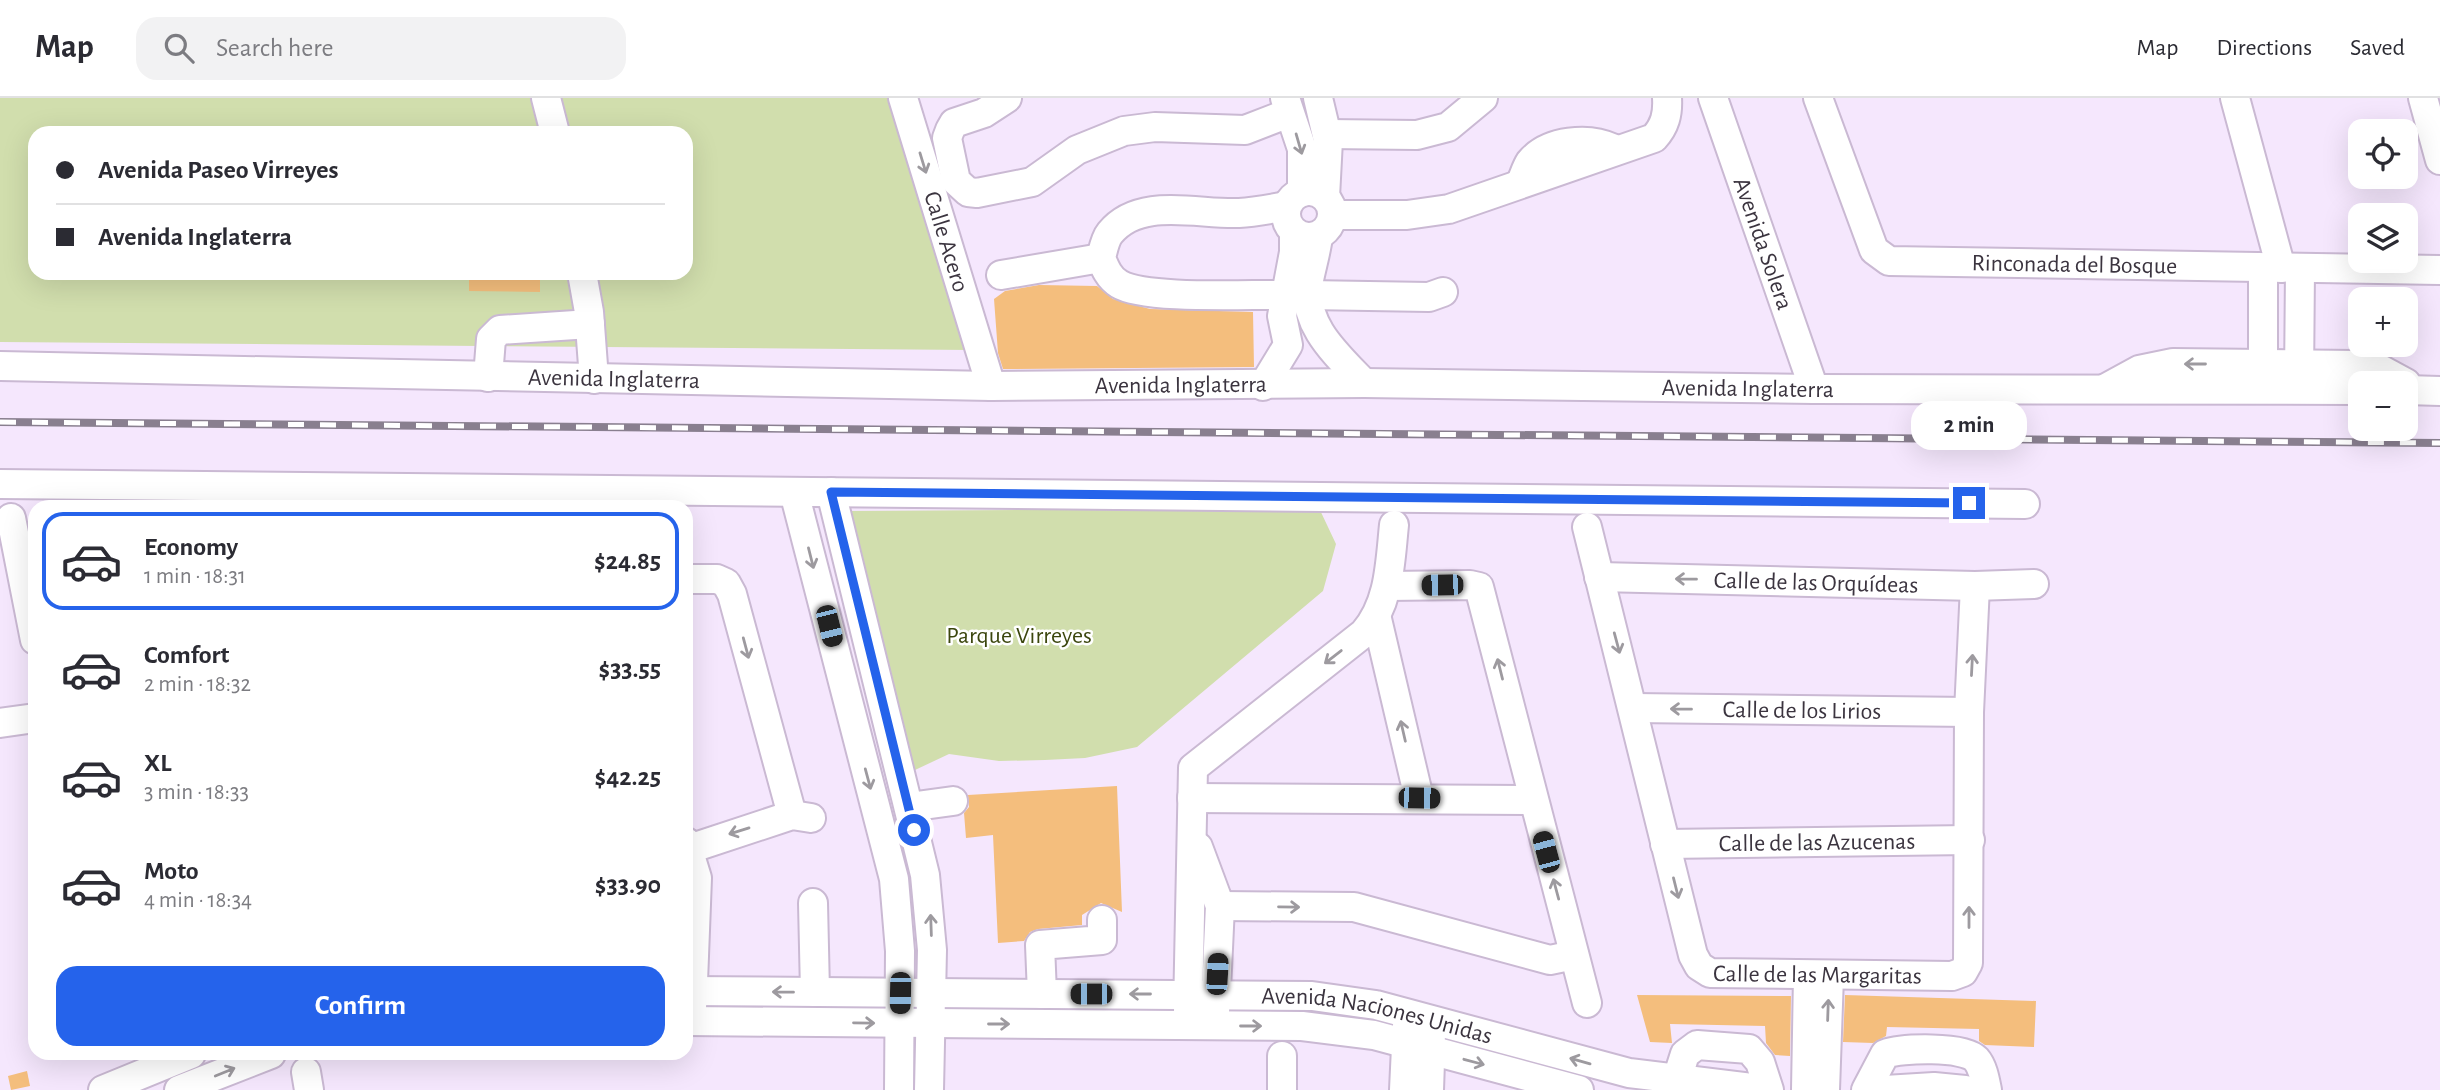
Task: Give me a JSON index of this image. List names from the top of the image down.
{
  "streets": {
    "street": [
      "Calle Acero",
      "Avenida Solera",
      "Rinconada del Bosque",
      "Avenida Inglaterra",
      "Calle de las Orquídeas",
      "Calle de los Lirios",
      "Calle de las Azucenas",
      "Calle de las Margaritas",
      "Avenida Naciones Unidas"
    ]
  },
  "crossings": [
    ["Calle Acero", "Avenida Inglaterra"],
    ["Avenida Solera", "Avenida Inglaterra"],
    ["Calle de las Azucenas", "Calle de las Margaritas"]
  ],
  "one_way": ["Calle Acero"],
  "parks": ["Parque Virreyes"],
  "page": {
    "header": "Map",
    "search": "Search here",
    "nav": ["Map", "Directions", "Saved"],
    "map_buttons": ["+", "−"],
    "banner": ["Avenida Paseo Virreyes", "Avenida Inglaterra"],
    "bubble": "2 min",
    "list": [
      {
        "name": "Economy",
        "note": "1 min · 18:31",
        "value": "$24.85"
      },
      {
        "name": "Comfort",
        "note": "2 min · 18:32",
        "value": "$33.55"
      },
      {
        "name": "XL",
        "note": "3 min · 18:33",
        "value": "$42.25"
      },
      {
        "name": "Moto",
        "note": "4 min · 18:34",
        "value": "$33.90"
      }
    ],
    "buttons": "Confirm"
  }
}
